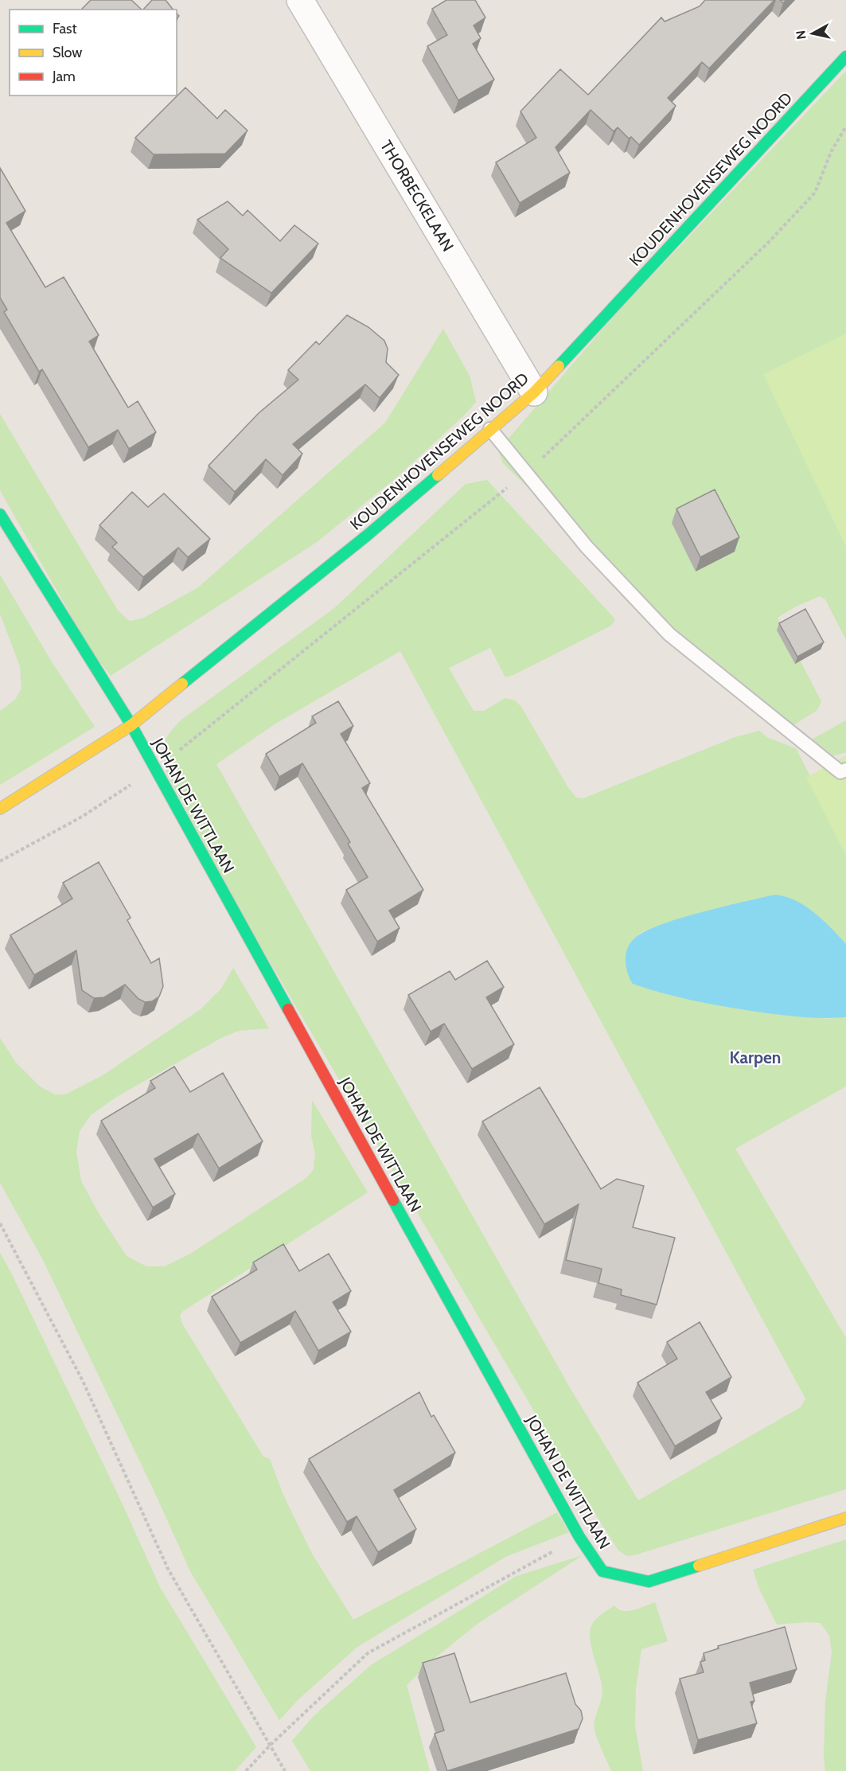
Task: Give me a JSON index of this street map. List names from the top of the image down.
{
  "streets": {
    "street": ["KOUDENHOVENSEWEG NOORD", "THORBECKELAAN", "JOHAN DE WITTLAAN"]
  },
  "crossings": [
    ["KOUDENHOVENSEWEG NOORD", "THORBECKELAAN"],
    ["KOUDENHOVENSEWEG NOORD", "JOHAN DE WITTLAAN"]
  ],
  "districts": ["Karpen"],
  "legend": ["Fast", "Slow", "Jam"],
  "north": "left"
}
